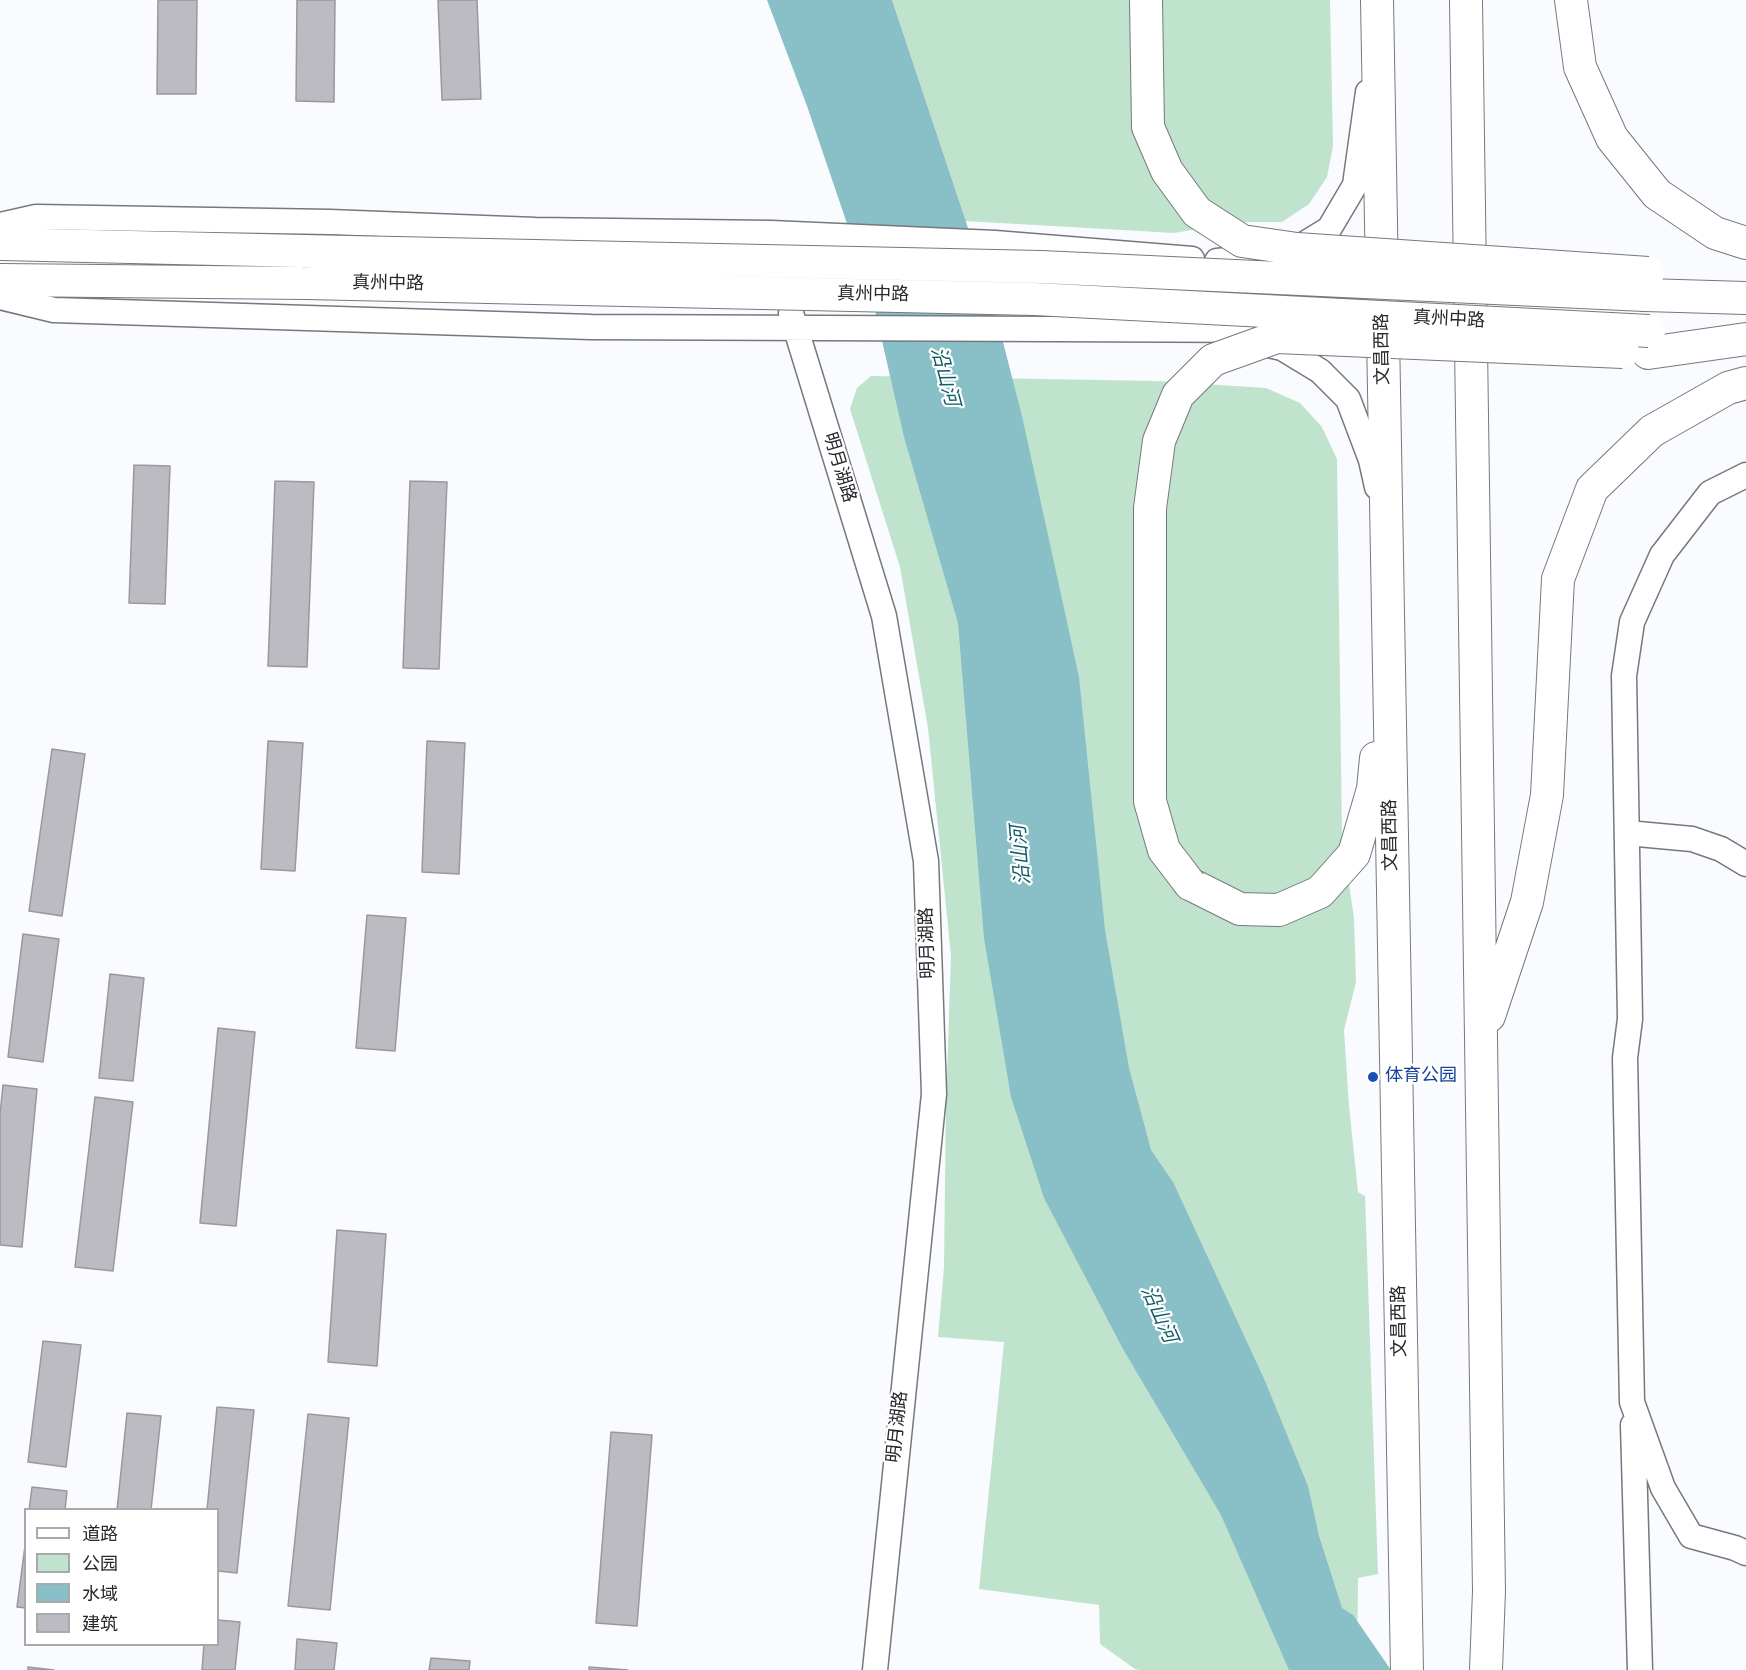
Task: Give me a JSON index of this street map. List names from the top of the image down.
{
  "streets": {
    "main road": ["真州中路", "文昌西路"],
    "street": ["明月湖路"]
  },
  "crossings": [
    ["真州中路", "文昌西路"],
    ["真州中路", "明月湖路"]
  ],
  "water": ["沿山河"],
  "places": ["体育公园"],
  "legend": [
    "道路",
    "公园",
    "水域",
    "建筑"
  ]
}
